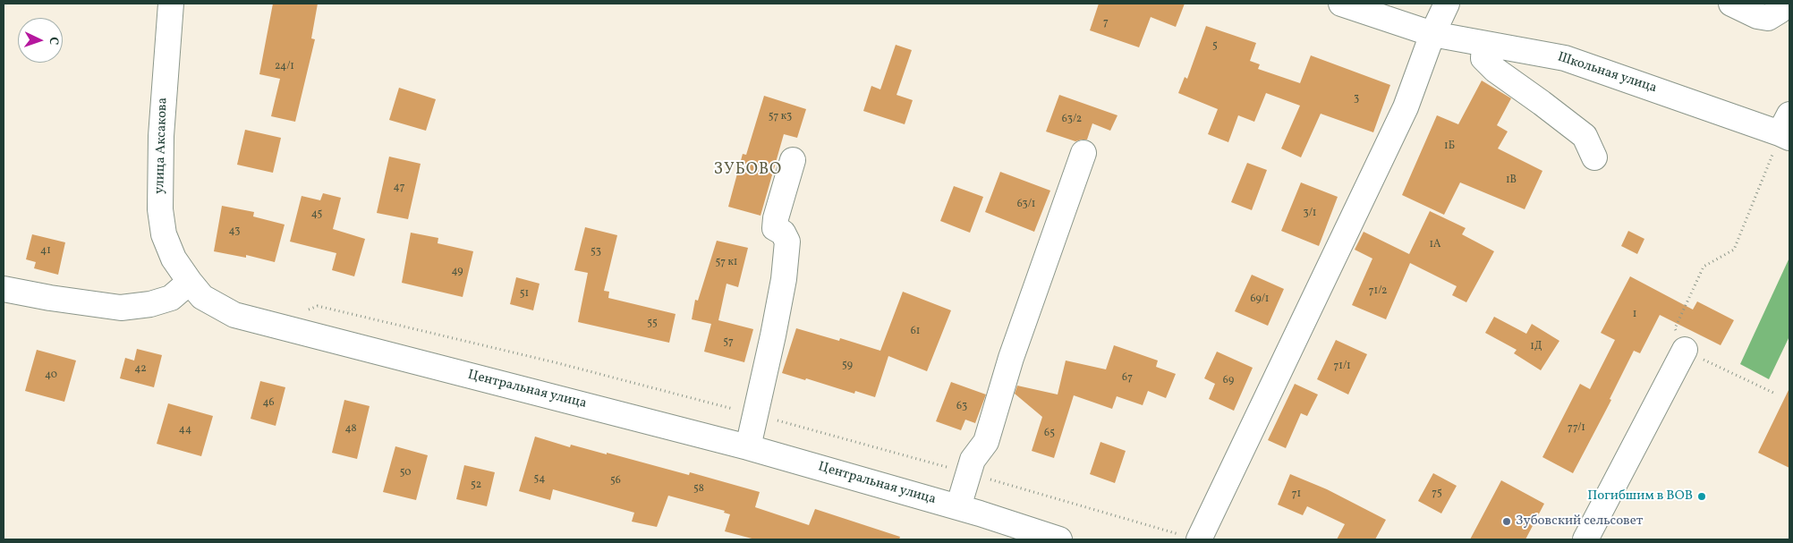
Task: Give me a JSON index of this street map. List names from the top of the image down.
{
  "streets": {
    "street": ["Школьная улица", "улица Аксакова", "Центральная улица"]
  },
  "crossings": [
    ["улица Аксакова", "Центральная улица"]
  ],
  "districts": ["ЗУБОВО"],
  "places": ["Погибшим в ВОВ", "Зубовский сельсовет"],
  "house_numbers": [
    "7",
    "5",
    "24/1",
    "3",
    "57 к3",
    "63/2",
    "1Б",
    "1В",
    "47",
    "63/1",
    "3/1",
    "45",
    "43",
    "1А",
    "41",
    "53",
    "57 к1",
    "49",
    "71/2",
    "51",
    "69/1",
    "1",
    "55",
    "61",
    "57",
    "1Д",
    "59",
    "71/1",
    "42",
    "40",
    "67",
    "69",
    "46",
    "63",
    "77/1",
    "48",
    "44",
    "65",
    "50",
    "54",
    "56",
    "52",
    "58",
    "75",
    "71"
  ],
  "north": "right"
}
